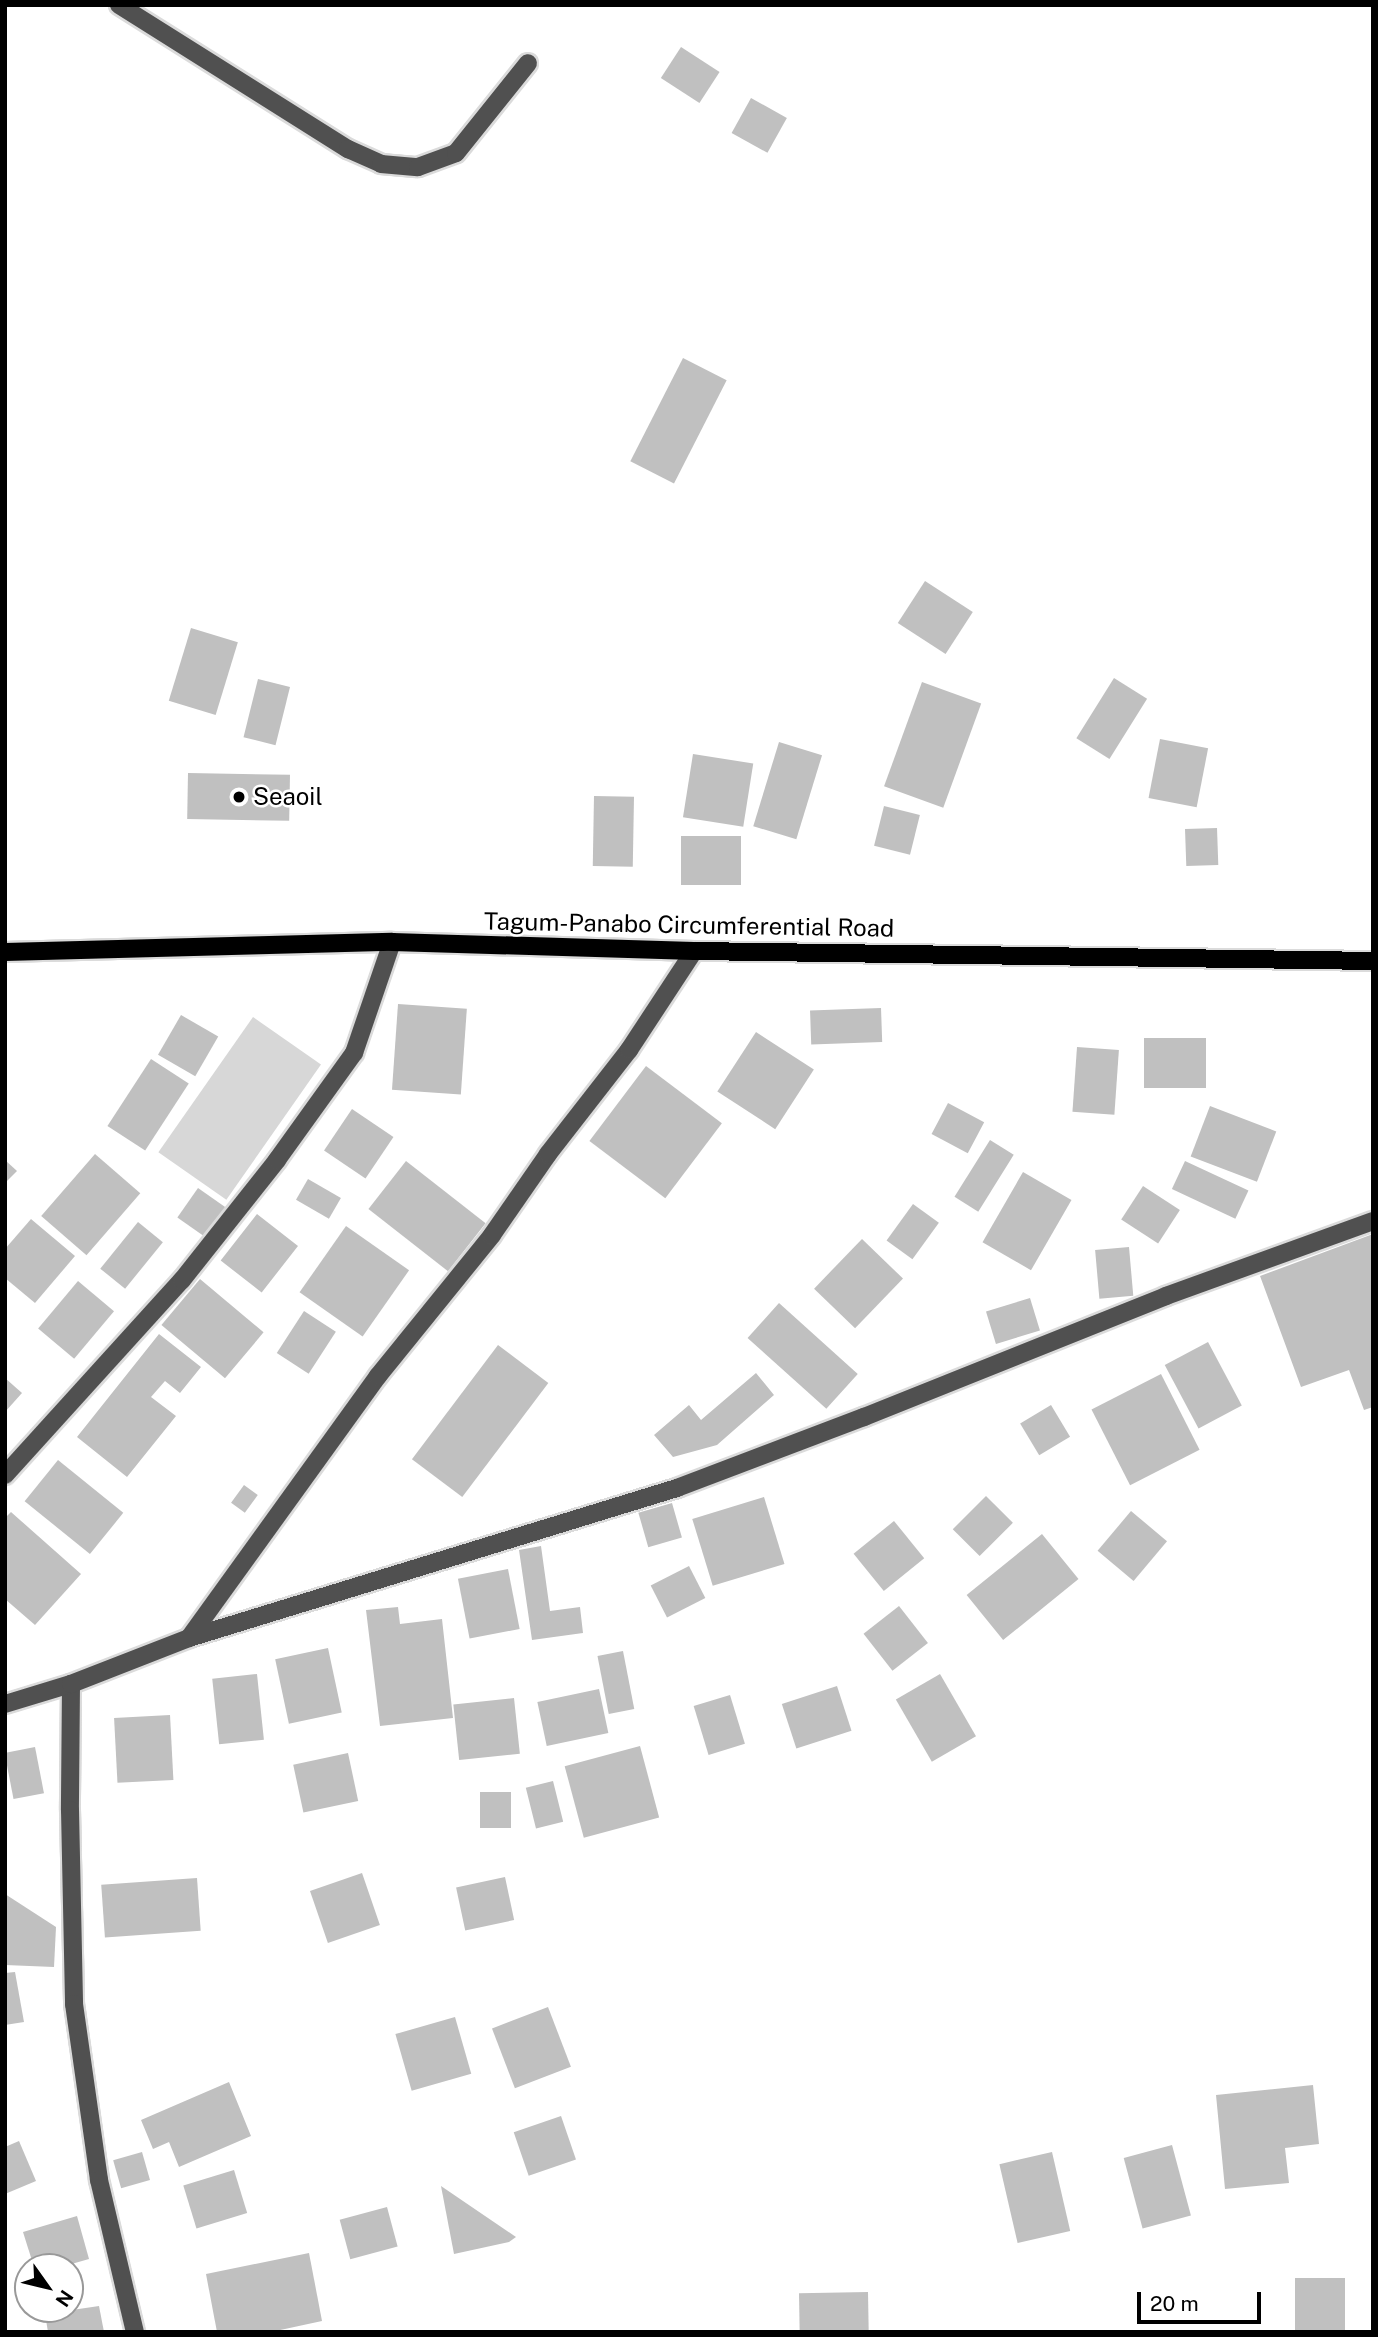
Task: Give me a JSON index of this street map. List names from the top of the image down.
{
  "streets": {
    "main road": ["Tagum-Panabo Circumferential Road"]
  },
  "places": ["Seaoil"],
  "scale_bar": "20 m",
  "north": "bottom right"
}
